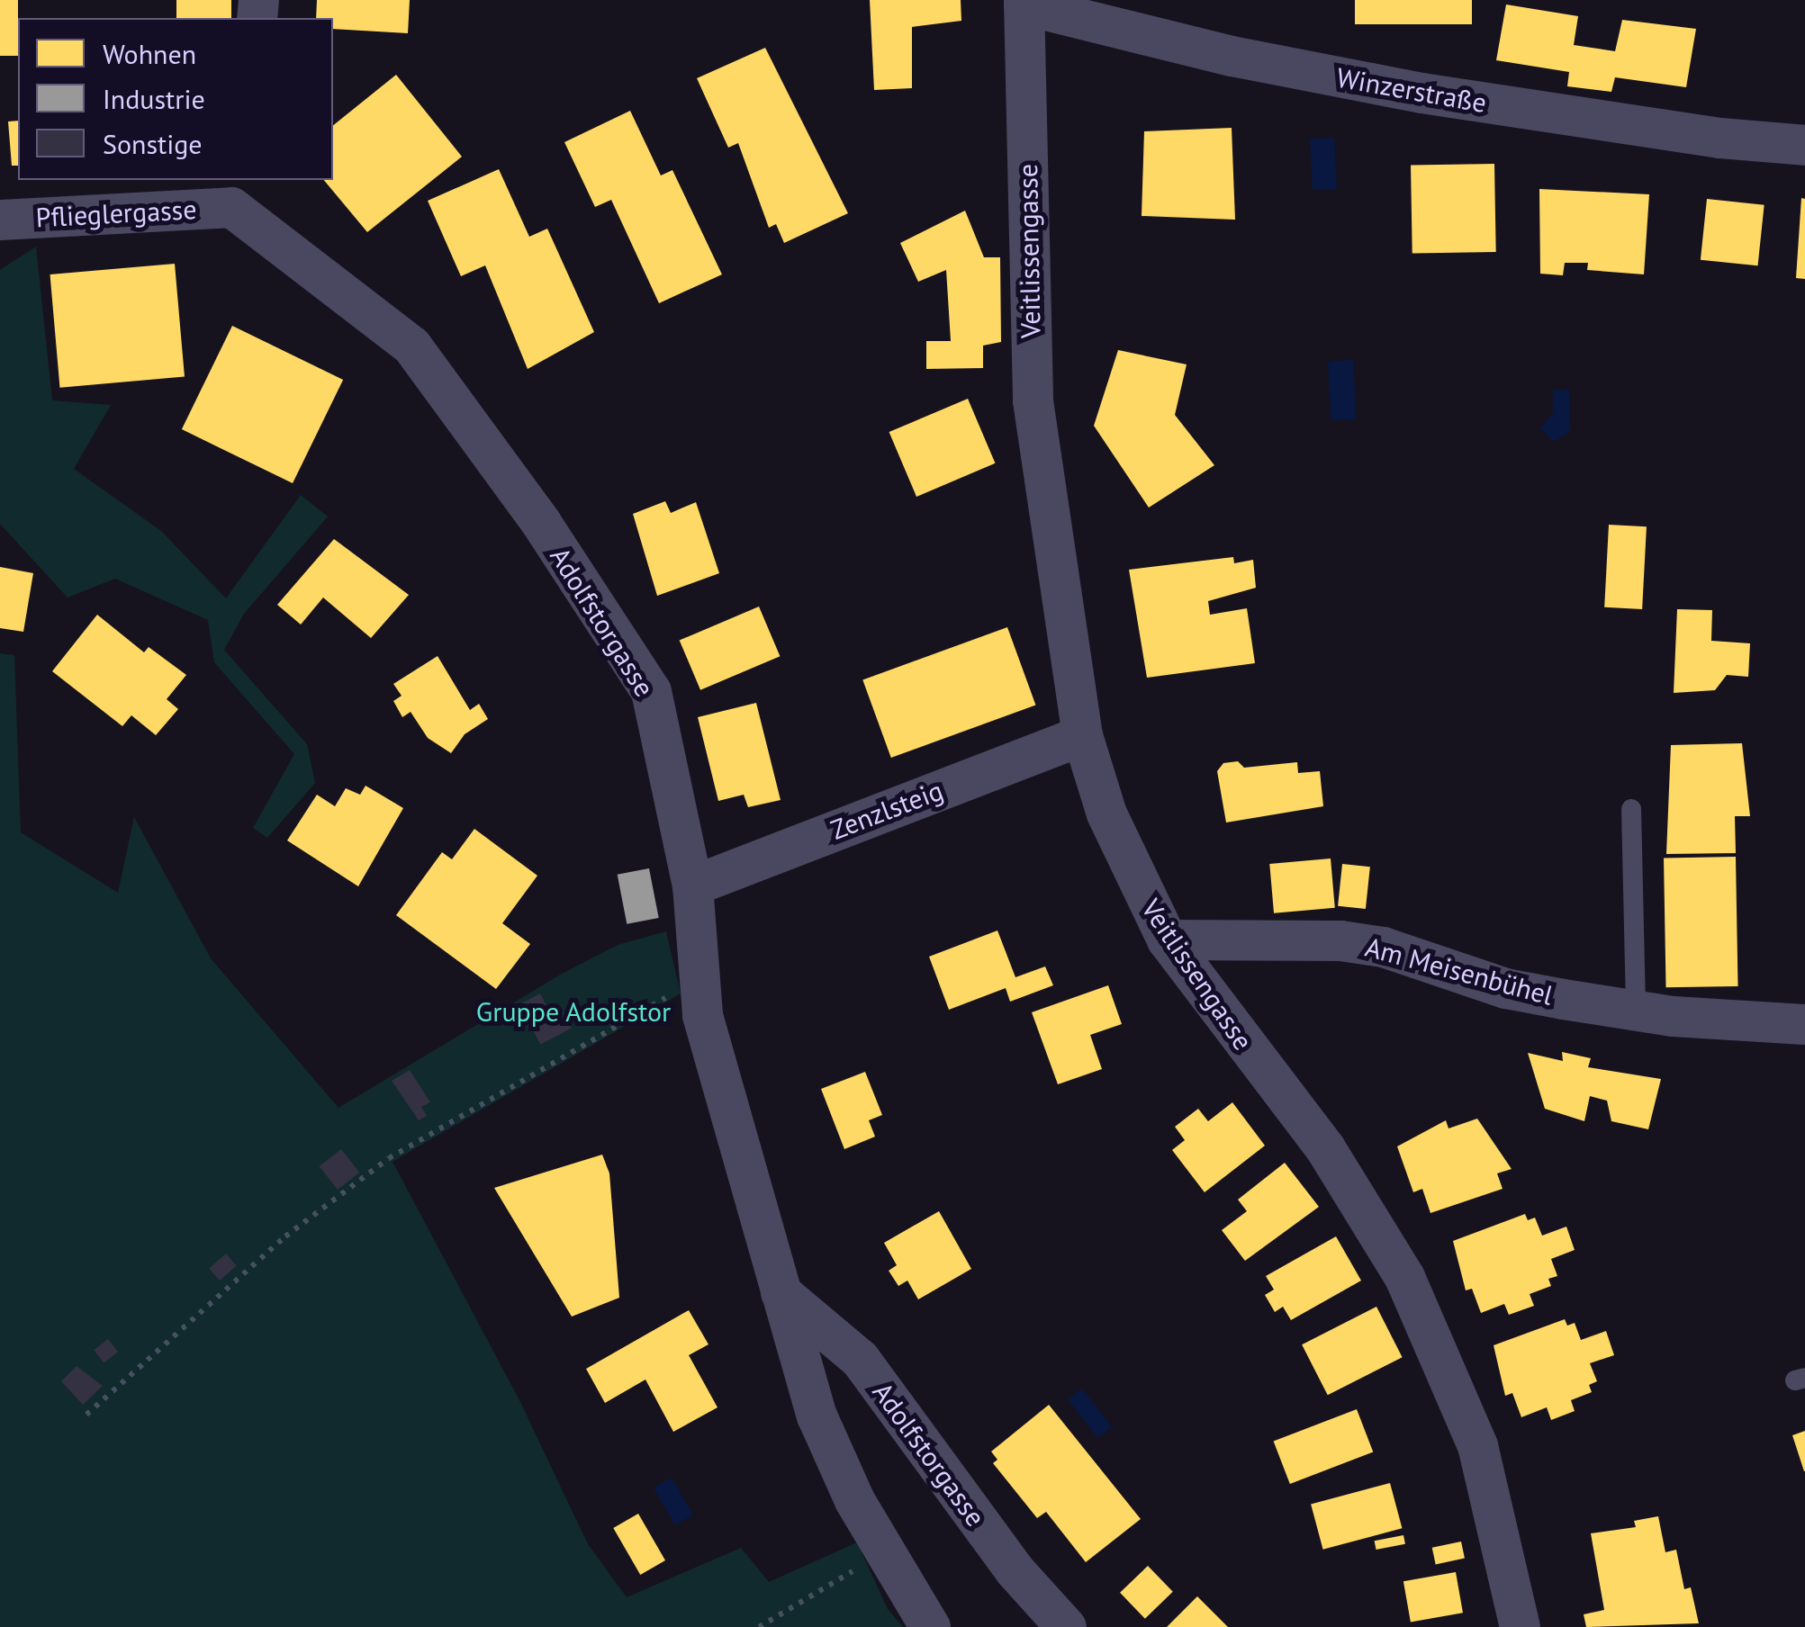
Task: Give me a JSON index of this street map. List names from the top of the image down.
{
  "streets": {
    "street": [
      "Winzerstraße",
      "Pflieglergasse",
      "Veitlissengasse",
      "Adolfstorgasse",
      "Zenzlsteig",
      "Am Meisenbühel"
    ]
  },
  "crossings": [
    ["Winzerstraße", "Veitlissengasse"],
    ["Pflieglergasse", "Adolfstorgasse"],
    ["Veitlissengasse", "Zenzlsteig"],
    ["Veitlissengasse", "Am Meisenbühel"],
    ["Adolfstorgasse", "Zenzlsteig"]
  ],
  "parks": ["Gruppe Adolfstor"],
  "legend": ["Wohnen", "Industrie", "Sonstige"]
}
